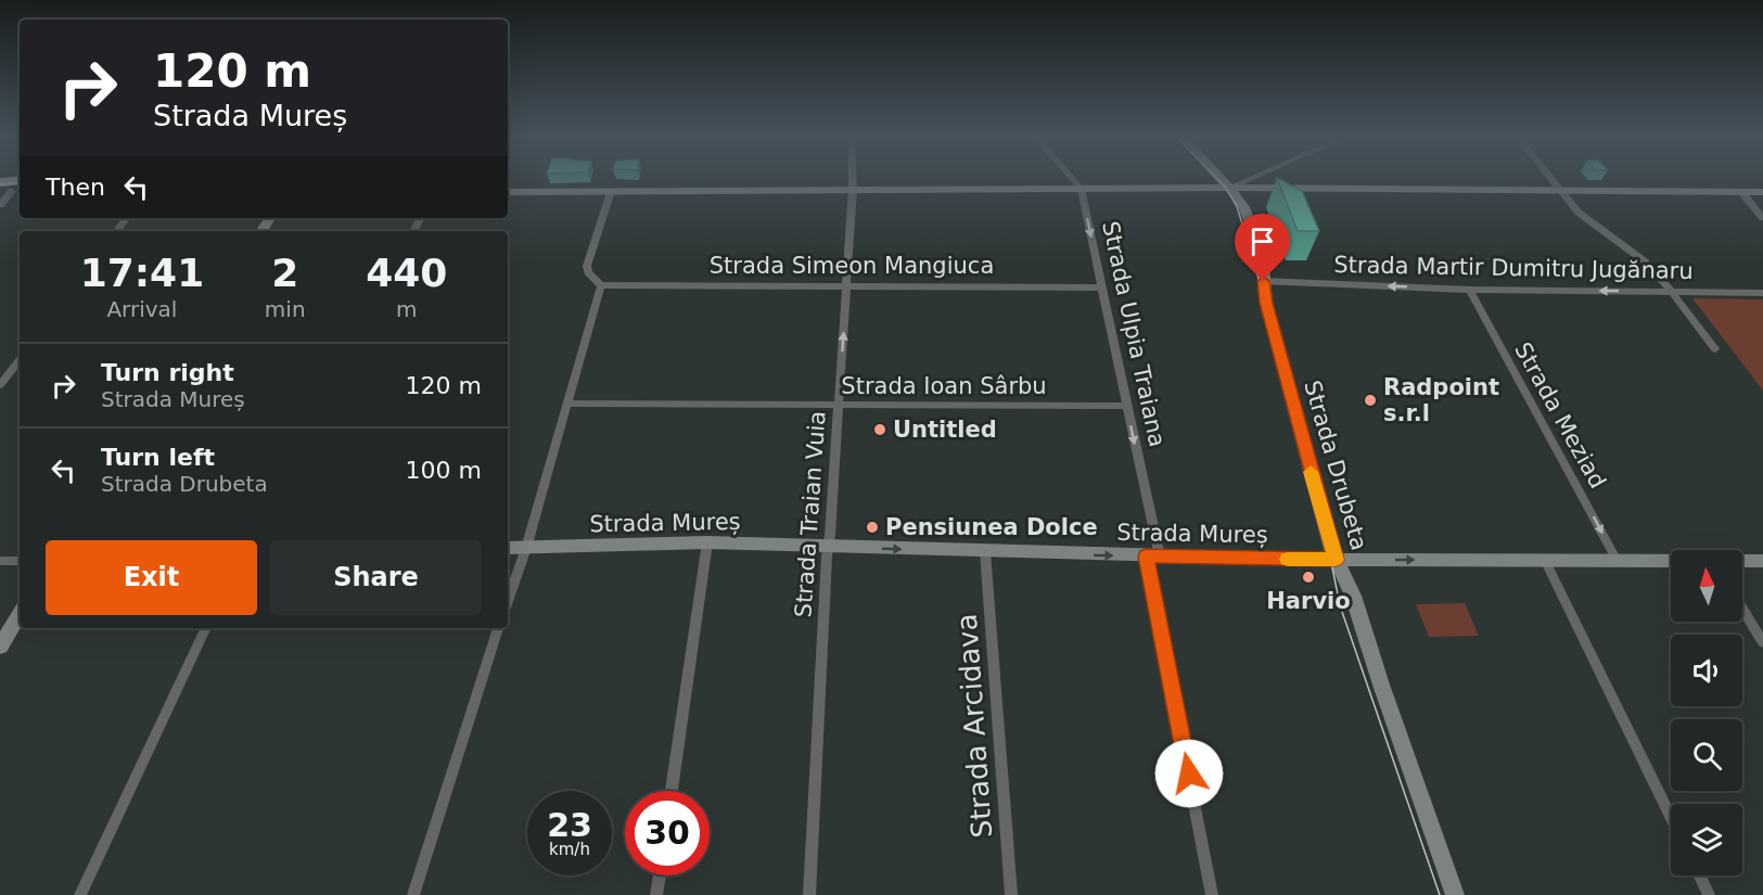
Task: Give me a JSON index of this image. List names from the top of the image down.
{
  "streets": {
    "street": [
      "Strada Simeon Mangiuca",
      "Strada Martir Dumitru Jugănaru",
      "Strada Ulpia Traiana",
      "Strada Ioan Sârbu",
      "Strada Meziad",
      "Strada Drubeta",
      "Strada Traian Vuia",
      "Strada Mureș",
      "Strada Arcidava"
    ]
  },
  "crossings": [
    ["Strada Simeon Mangiuca", "Strada Ulpia Traiana"],
    ["Strada Simeon Mangiuca", "Strada Traian Vuia"],
    ["Strada Martir Dumitru Jugănaru", "Strada Meziad"],
    ["Strada Martir Dumitru Jugănaru", "Strada Drubeta"],
    ["Strada Ulpia Traiana", "Strada Ioan Sârbu"],
    ["Strada Ulpia Traiana", "Strada Mureș"],
    ["Strada Ioan Sârbu", "Strada Traian Vuia"],
    ["Strada Meziad", "Strada Mureș"],
    ["Strada Drubeta", "Strada Mureș"],
    ["Strada Traian Vuia", "Strada Mureș"],
    ["Strada Mureș", "Strada Arcidava"]
  ],
  "one_way": ["Strada Martir Dumitru Jugănaru", "Strada Meziad", "Strada Mureș"],
  "places": [
    "Radpoint s.r.l",
    "Untitled",
    "Pensiunea Dolce",
    "Harvio"
  ],
  "north": "top",
  "page": {
    "turn": ["120 m", "Strada Mureș"],
    "then": "Then",
    "eta": [
      "17:41",
      "Arrival",
      "2",
      "min",
      "440",
      "m"
    ],
    "list": [
      {
        "name": "Turn right",
        "note": "Strada Mureș",
        "value": "120 m"
      },
      {
        "name": "Turn left",
        "note": "Strada Drubeta",
        "value": "100 m"
      }
    ],
    "buttons": ["Exit", "Share"],
    "speed": "23 km/h",
    "limit": "30"
  }
}
